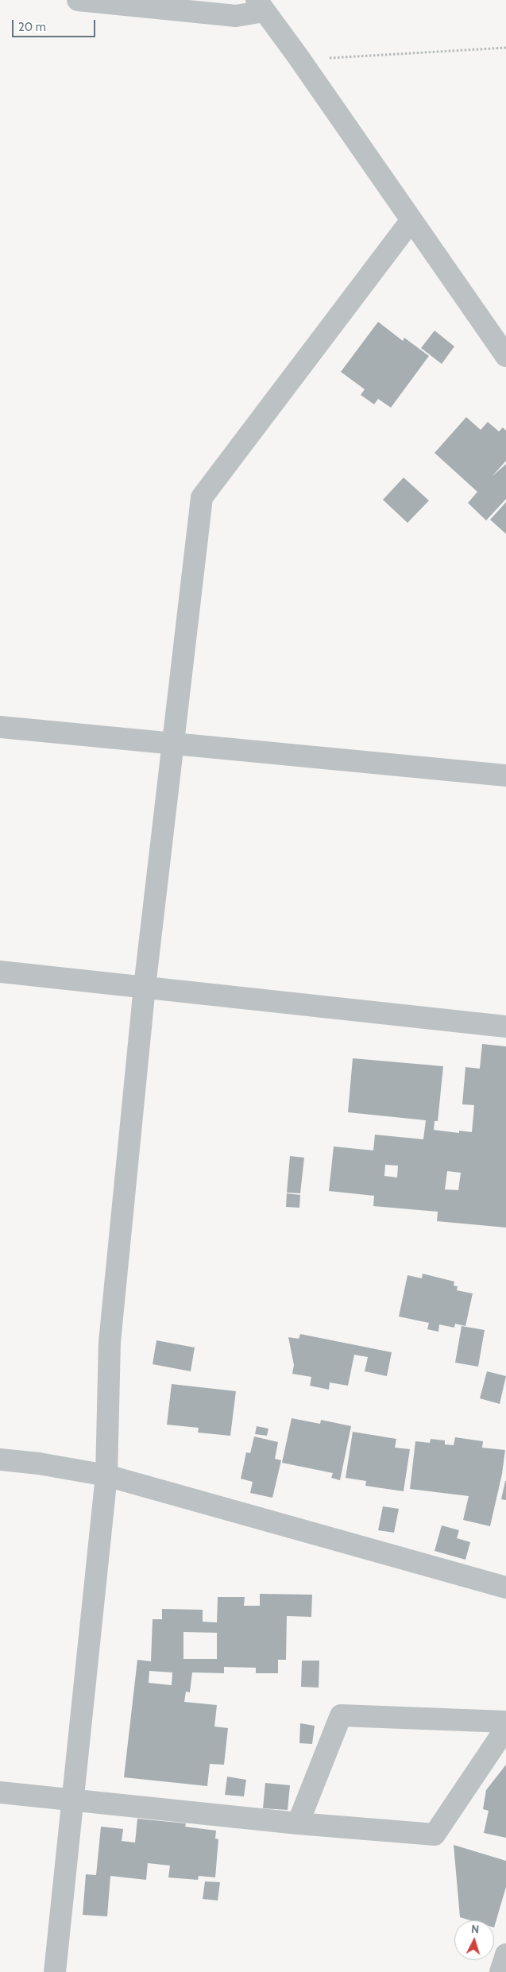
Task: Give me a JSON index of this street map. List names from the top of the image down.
{
  "scale_bar": "20 m",
  "north": "top"
}
